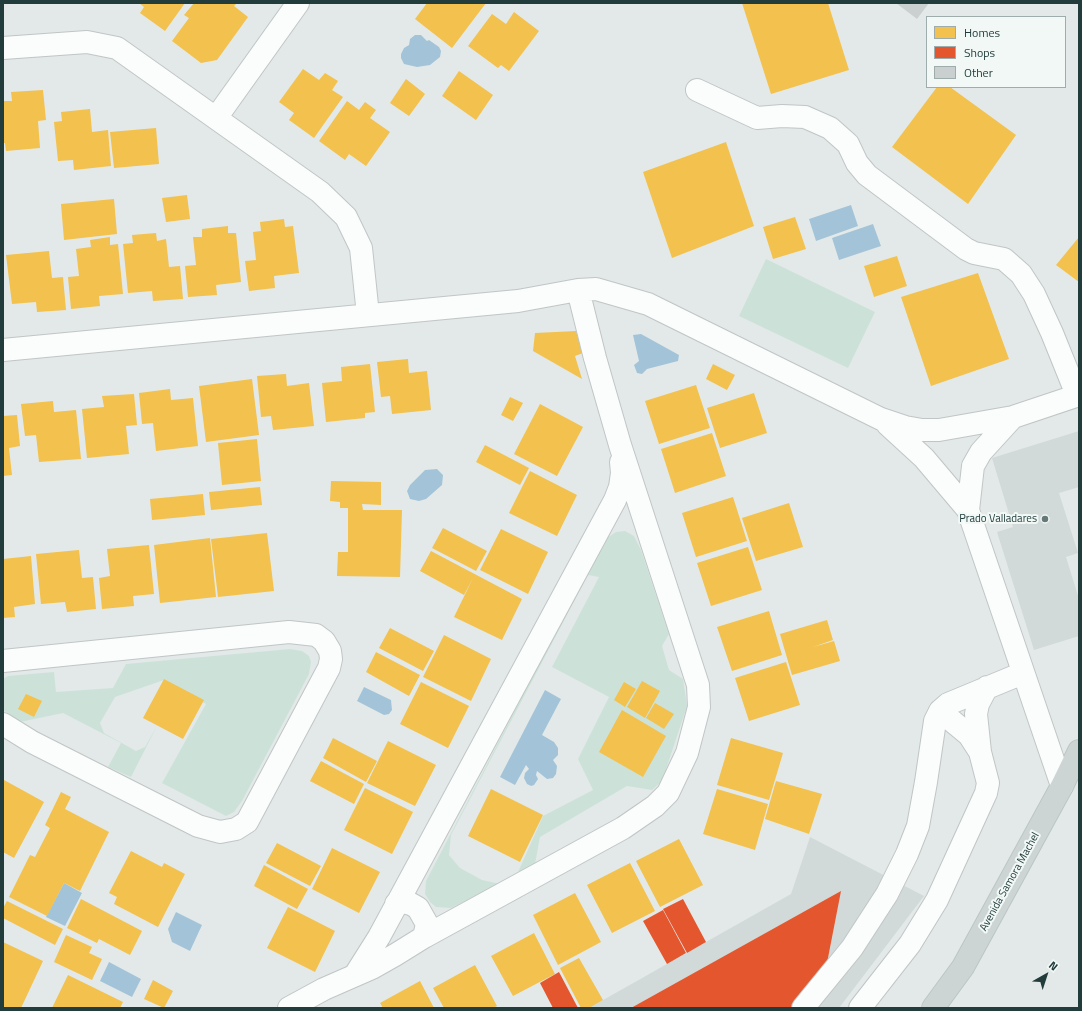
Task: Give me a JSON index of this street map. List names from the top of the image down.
{
  "streets": {
    "main road": ["Avenida Samora Machel"]
  },
  "places": ["Prado Valladares"],
  "legend": ["Homes", "Shops", "Other"],
  "north": "top right"
}
